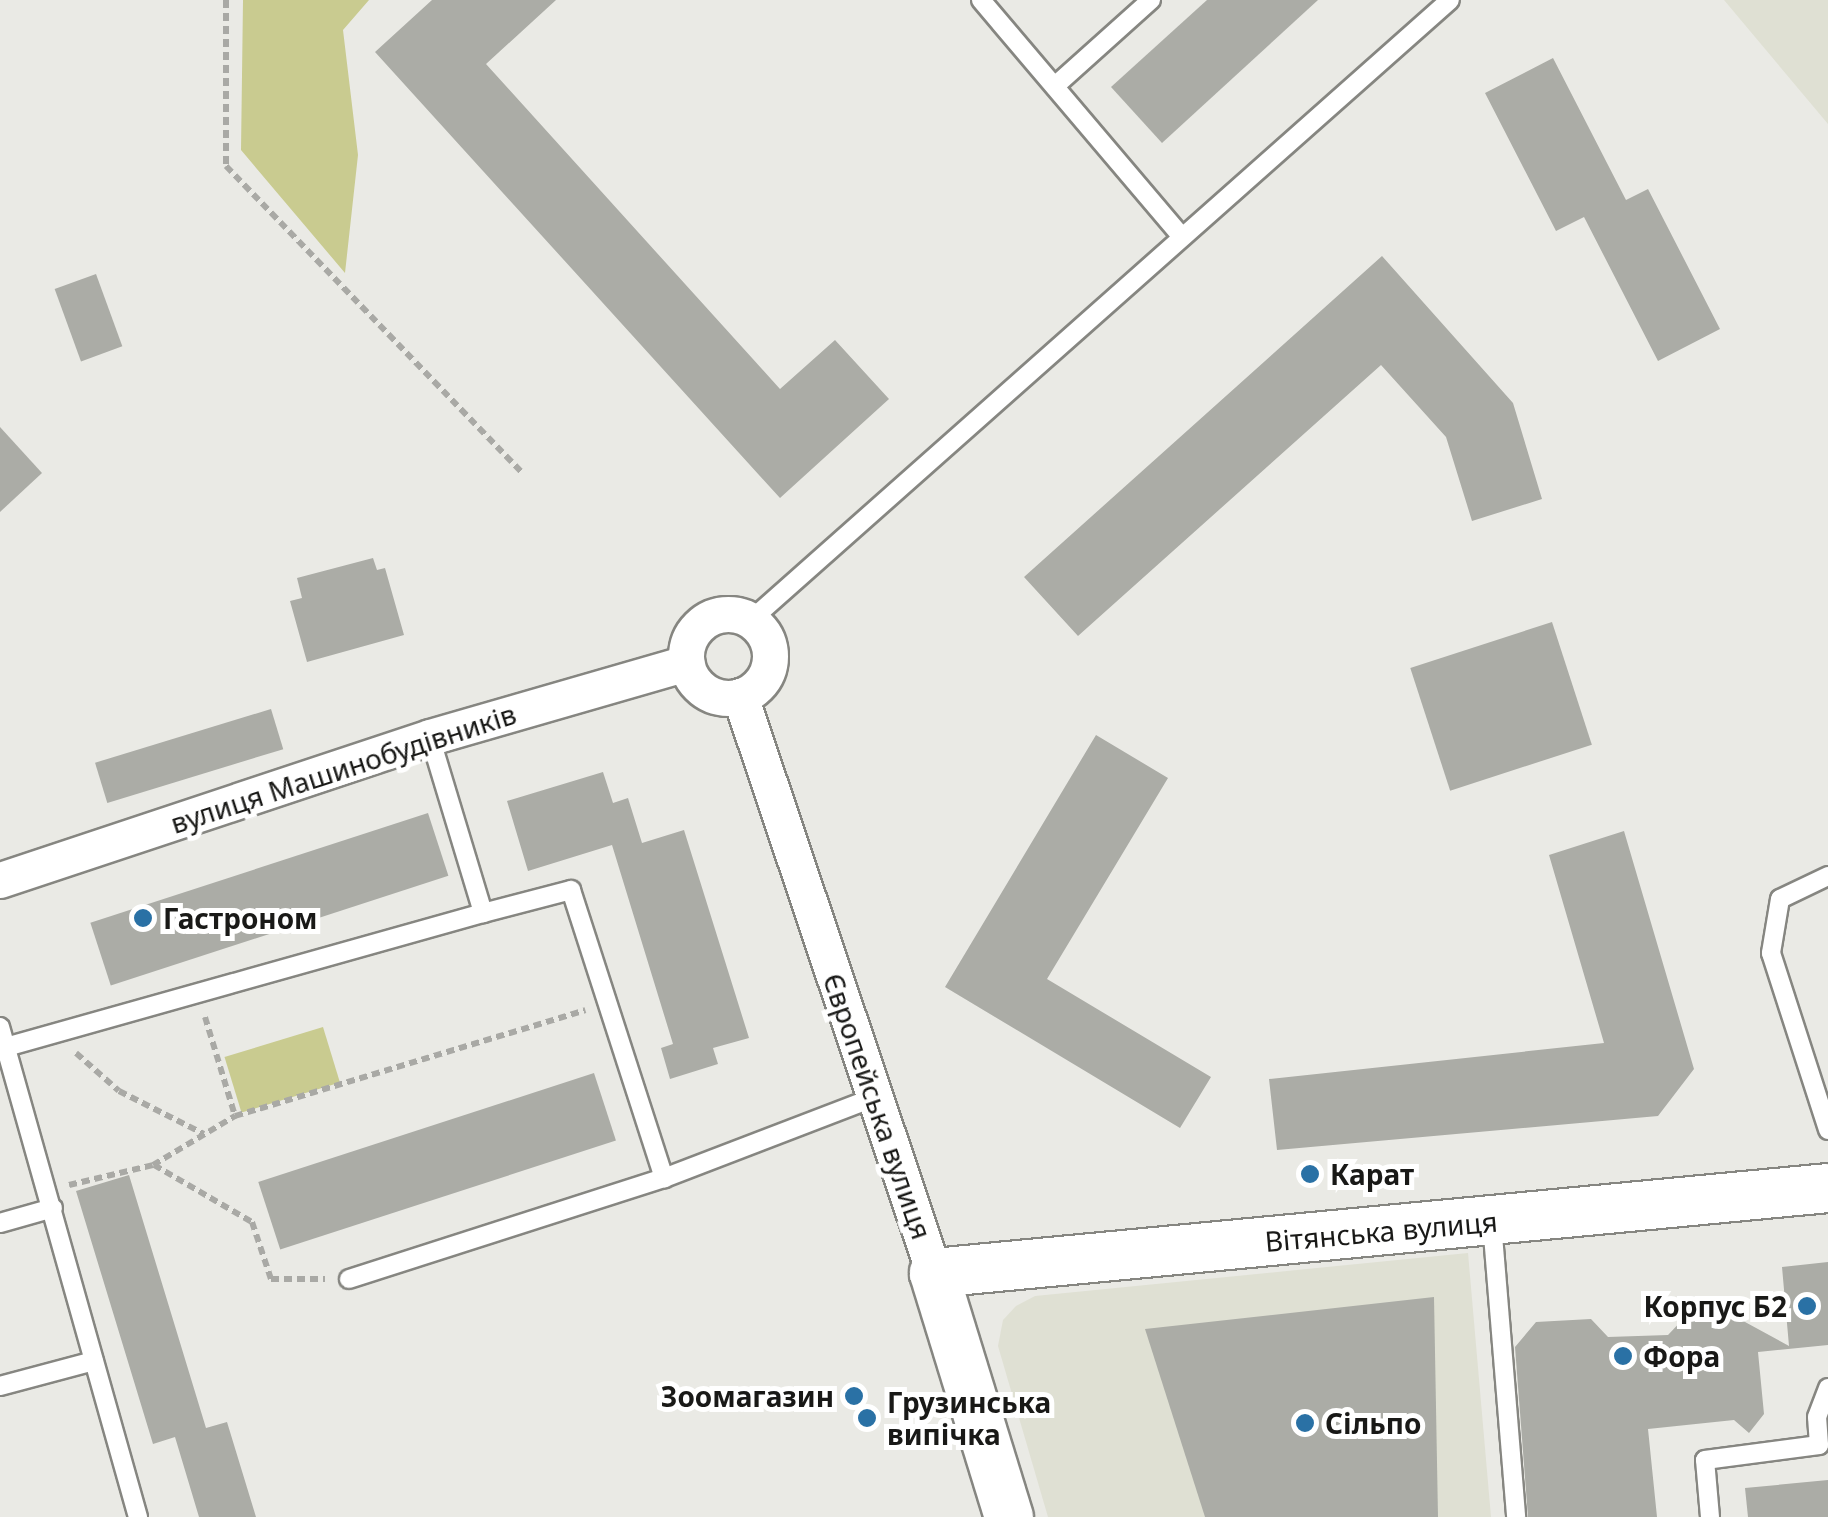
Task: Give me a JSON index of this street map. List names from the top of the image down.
{
  "streets": {
    "street": ["вулиця Машинобудівників", "Європейська вулиця", "Вітянська вулиця"]
  },
  "crossings": [
    ["вулиця Машинобудівників", "Європейська вулиця"],
    ["Європейська вулиця", "Вітянська вулиця"]
  ],
  "places": [
    "Гастроном",
    "Карат",
    "Корпус Б2",
    "Фора",
    "Зоомагазин",
    "Грузинська випічка",
    "Сільпо"
  ]
}
